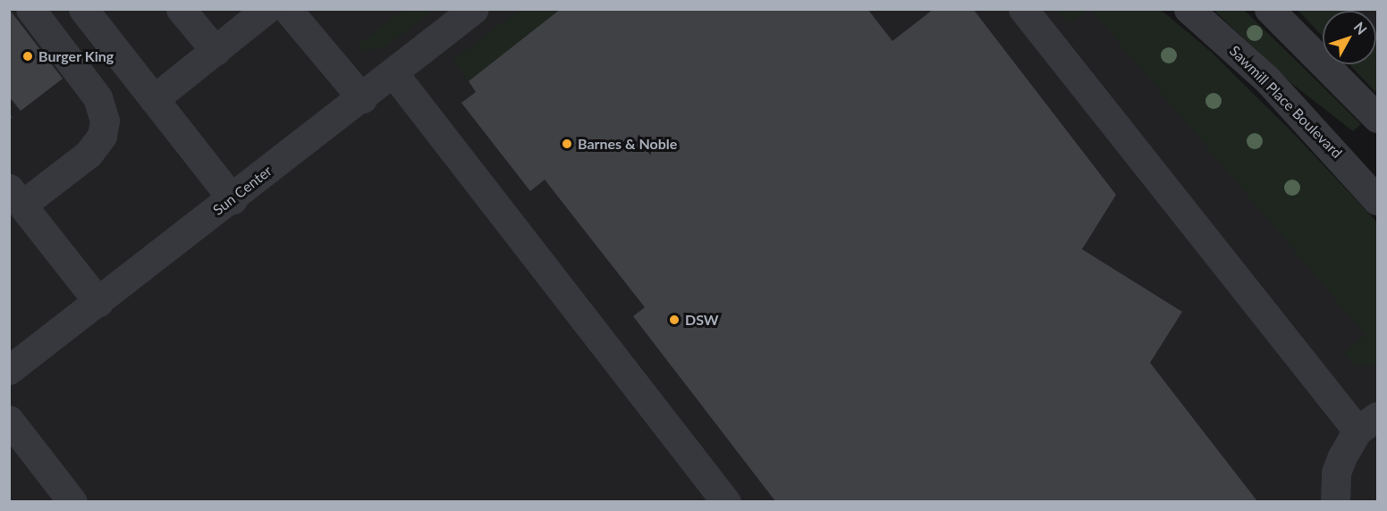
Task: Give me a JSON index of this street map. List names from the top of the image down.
{
  "streets": {
    "street": ["Sawmill Place Boulevard", "Sun Center"]
  },
  "places": ["Burger King", "Barnes & Noble", "DSW"],
  "north": "top right"
}
